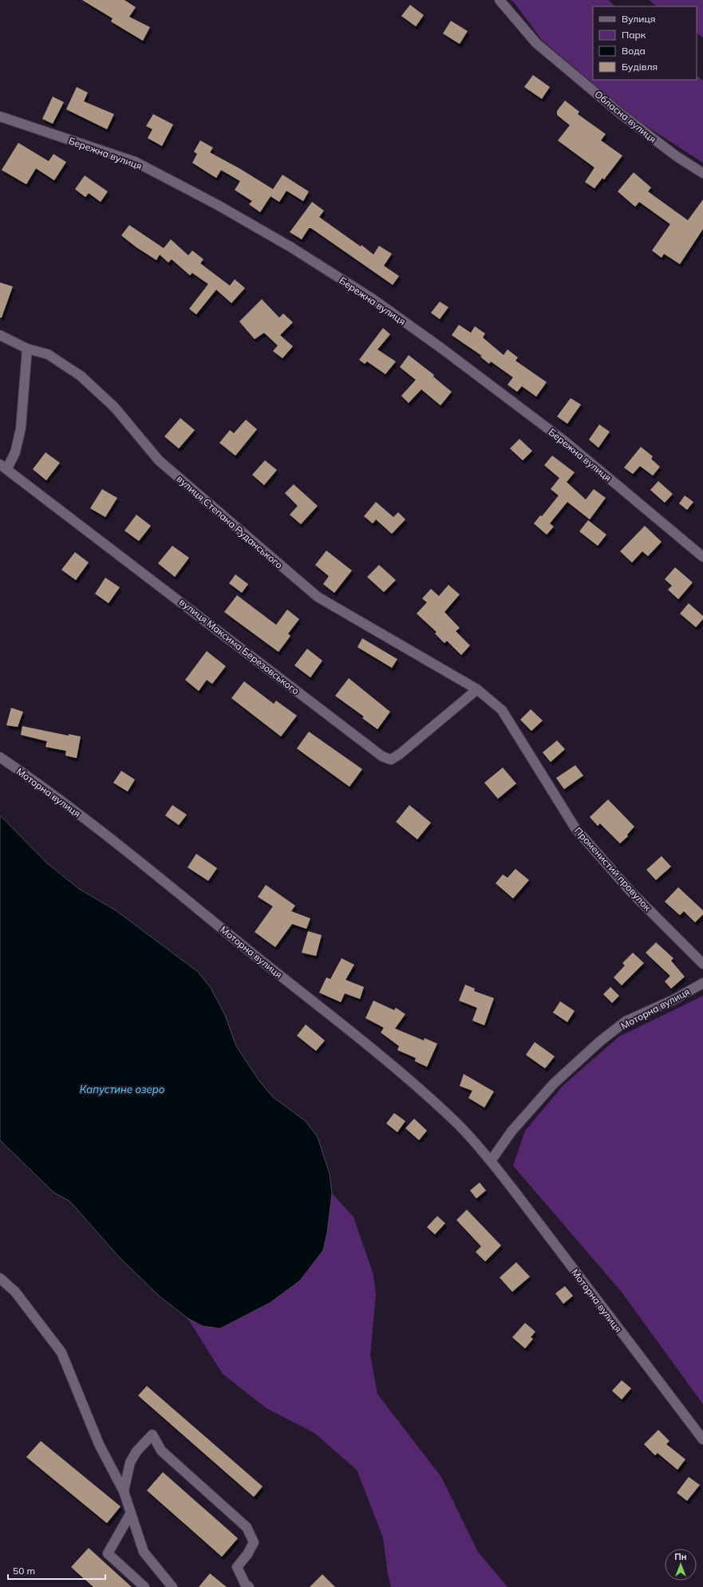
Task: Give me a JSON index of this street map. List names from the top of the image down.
{
  "streets": {
    "street": [
      "Обласна вулиця",
      "Бережна вулиця",
      "вулиця Степана Руданського",
      "вулиця Максима Березовського",
      "Моторна вулиця",
      "Променистий провулок"
    ]
  },
  "crossings": [
    ["вулиця Степана Руданського", "вулиця Максима Березовського"],
    ["вулиця Степана Руданського", "Променистий провулок"],
    ["вулиця Максима Березовського", "Променистий провулок"]
  ],
  "water": ["Капустине озеро"],
  "legend": [
    "Вулиця",
    "Парк",
    "Вода",
    "Будівля"
  ],
  "scale_bar": "50 m",
  "north": "top"
}
